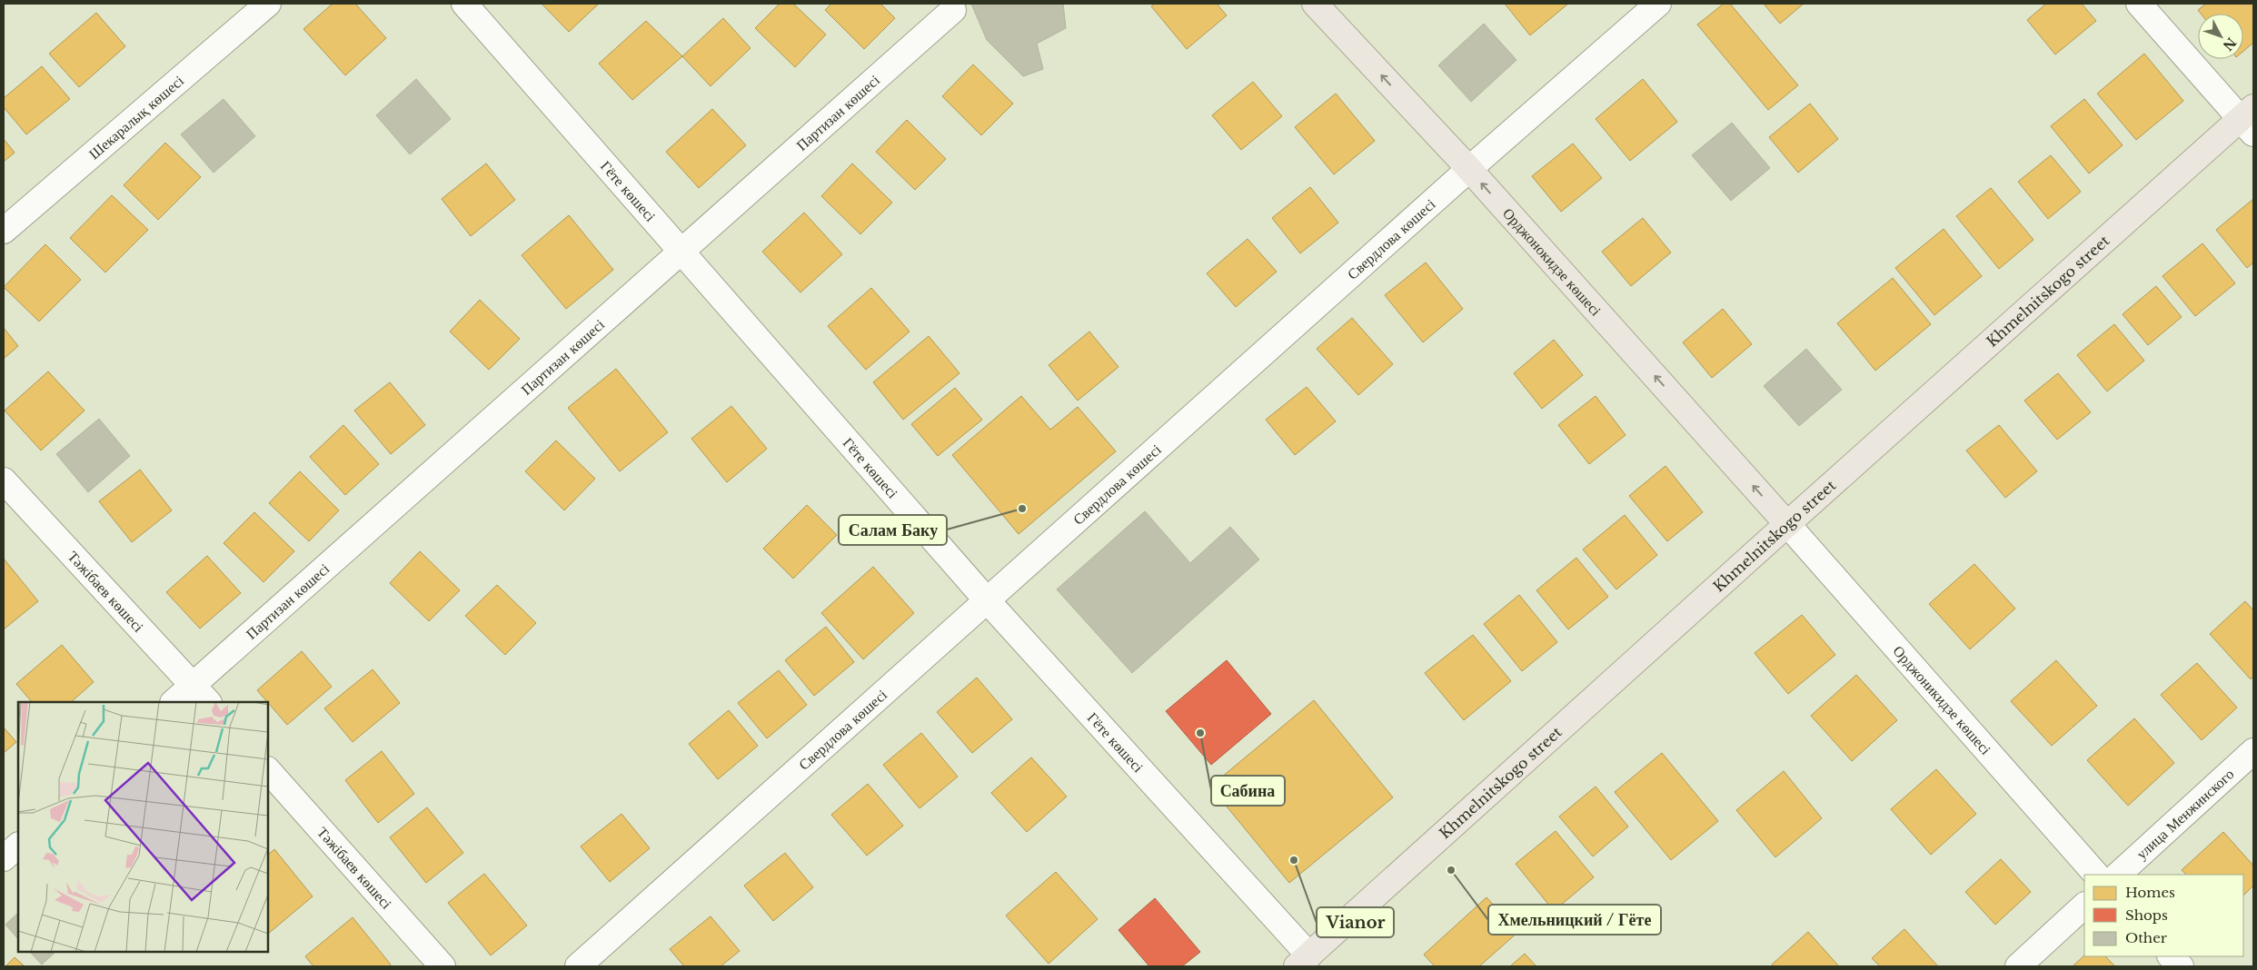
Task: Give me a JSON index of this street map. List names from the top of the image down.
{
  "streets": {
    "main road": ["Орджонокидзе көшесі", "Khmelnitskogo street"],
    "street": [
      "Партизан көшесі",
      "Шекаралық көшесі",
      "Гёте көшесі",
      "Свердлова көшесі",
      "Тәжібаев көшесі",
      "Орджоникидзе көшесі",
      "улица Менжинского"
    ]
  },
  "crossings": [
    ["Партизан көшесі", "Гёте көшесі"],
    ["Партизан көшесі", "Тәжібаев көшесі"],
    ["Гёте көшесі", "Свердлова көшесі"],
    ["Гёте көшесі", "Khmelnitskogo street"],
    ["Свердлова көшесі", "Орджонокидзе көшесі"],
    ["Орджонокидзе көшесі", "Khmelnitskogo street"],
    ["Орджонокидзе көшесі", "Орджоникидзе көшесі"],
    ["Khmelnitskogo street", "Орджоникидзе көшесі"]
  ],
  "one_way": ["Орджонокидзе көшесі"],
  "places": [
    "Салам Баку",
    "Сабина",
    "Vianor",
    "Хмельницкий / Гёте"
  ],
  "legend": ["Homes", "Shops", "Other"],
  "north": "bottom right"
}
